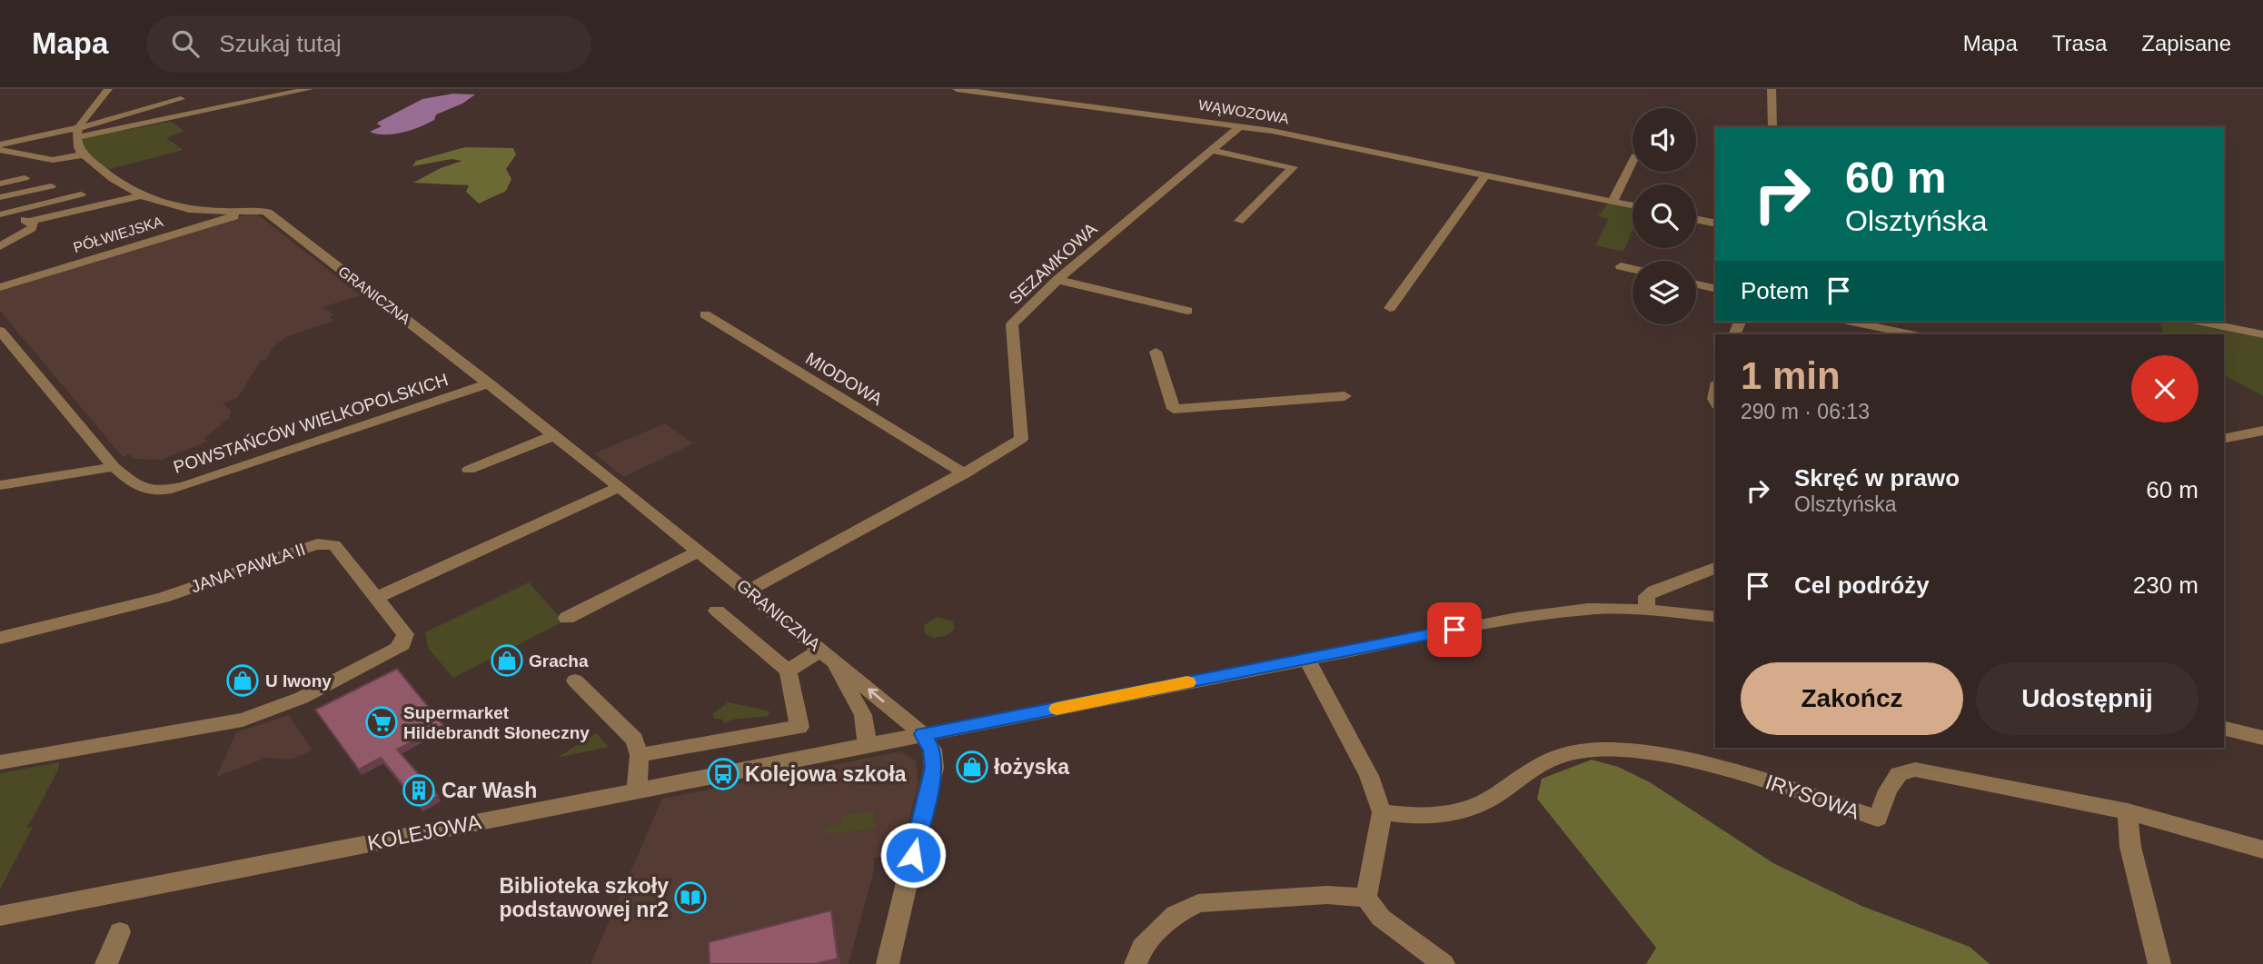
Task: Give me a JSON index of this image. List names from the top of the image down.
{
  "streets": {
    "street": [
      "WĄWOZOWA",
      "PÓŁWIEJSKA",
      "SEZAMKOWA",
      "GRANICZNA",
      "MIODOWA",
      "POWSTAŃCÓW WIELKOPOLSKICH",
      "JANA PAWŁA II",
      "IRYSOWA",
      "KOLEJOWA"
    ]
  },
  "crossings": [
    ["WĄWOZOWA", "SEZAMKOWA"],
    ["PÓŁWIEJSKA", "GRANICZNA"],
    ["SEZAMKOWA", "GRANICZNA"],
    ["SEZAMKOWA", "MIODOWA"],
    ["GRANICZNA", "POWSTAŃCÓW WIELKOPOLSKICH"],
    ["GRANICZNA", "KOLEJOWA"]
  ],
  "places": {
    "shop": ["Gracha", "U Iwony", "łożyska"],
    "supermarket": ["Supermarket Hildebrandt Słoneczny"],
    "bus stop": ["Kolejowa szkoła"],
    "building": ["Car Wash"],
    "library": ["Biblioteka szkoły podstawowej nr2"]
  },
  "page": {
    "header": "Mapa",
    "search": "Szukaj tutaj",
    "nav": ["Mapa", "Trasa", "Zapisane"],
    "turn": ["60 m", "Olsztyńska"],
    "then": "Potem",
    "heading": ["1 min", "290 m · 06:13"],
    "list": [
      {
        "name": "Skręć w prawo",
        "note": "Olsztyńska",
        "value": "60 m"
      },
      {
        "name": "Cel podróży",
        "value": "230 m"
      }
    ],
    "buttons": ["Zakończ", "Udostępnij"]
  }
}
